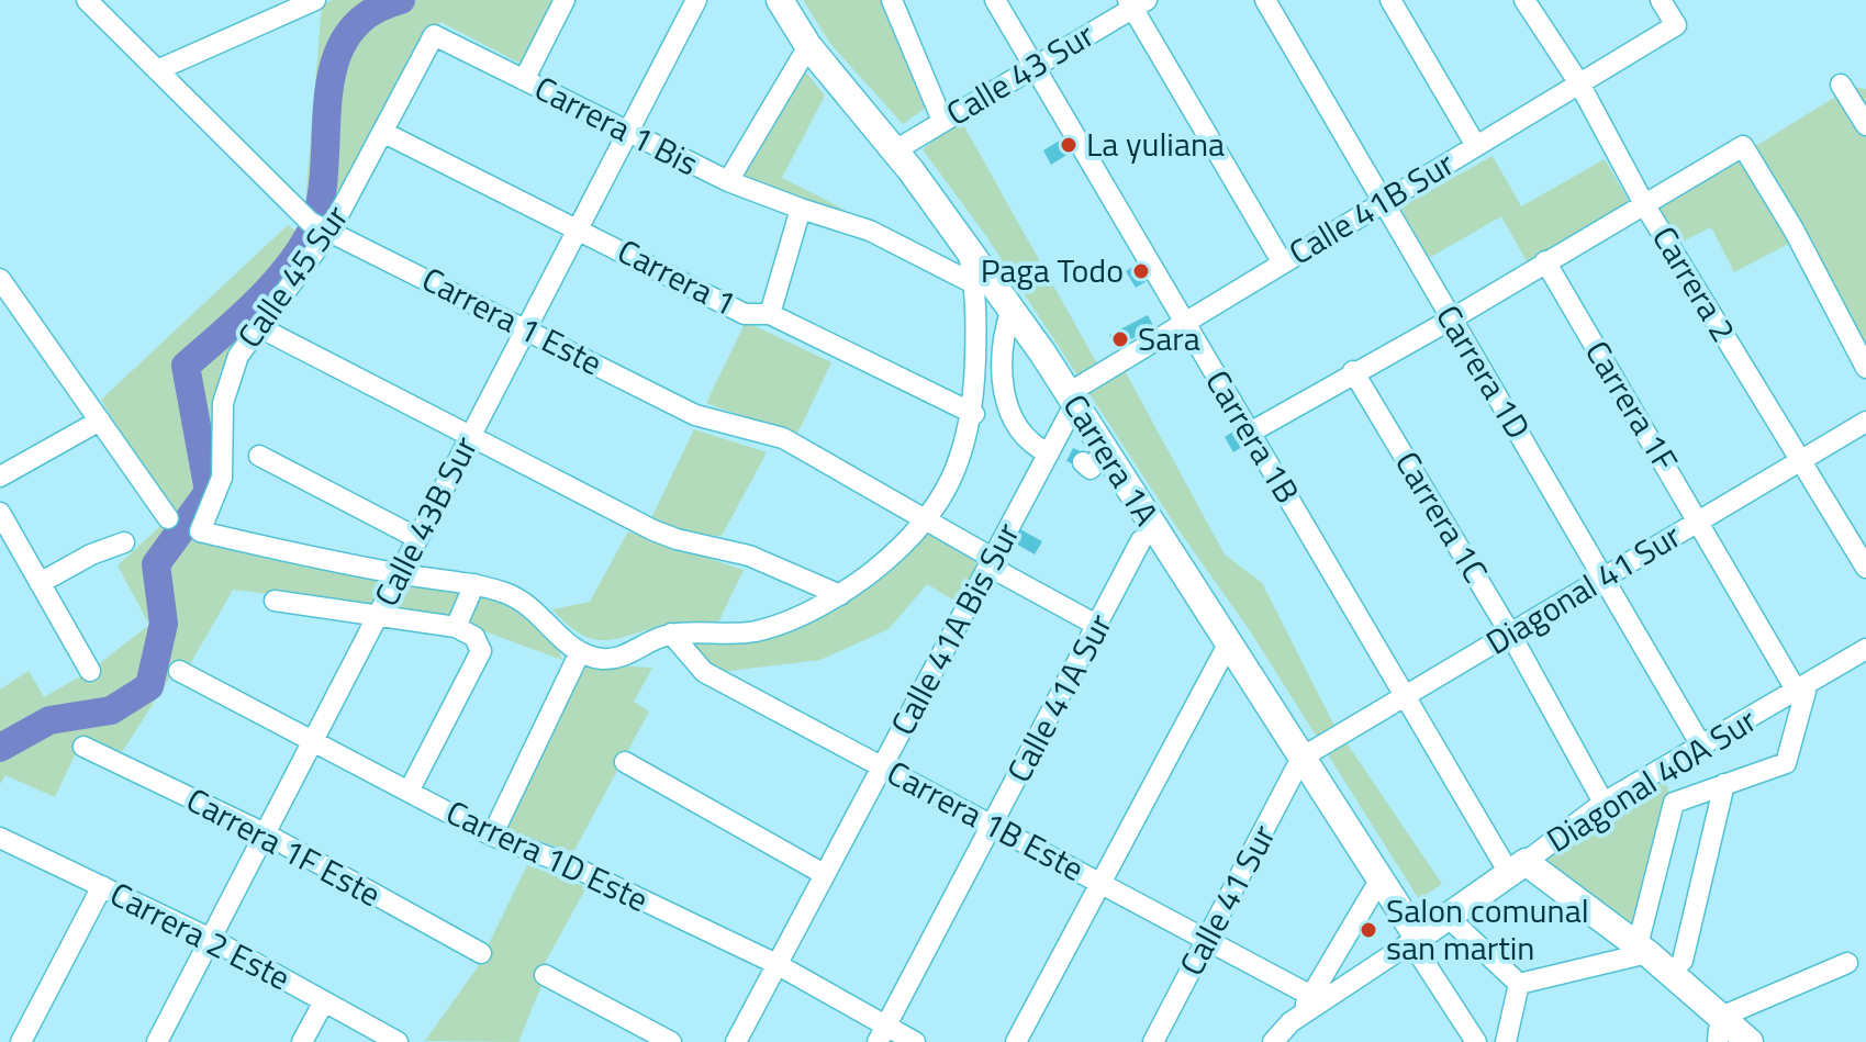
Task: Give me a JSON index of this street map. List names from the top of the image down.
{
  "streets": {
    "main road": ["Carrera 1B", "Carrera 1A", "Diagonal 40A Sur"],
    "street": [
      "Calle 43 Sur",
      "Carrera 1 Bis",
      "Calle 41B Sur",
      "Calle 45 Sur",
      "Carrera 1",
      "Carrera 2",
      "Carrera 1 Este",
      "Carrera 1D",
      "Carrera 1F",
      "Carrera 1C",
      "Calle 43B Sur",
      "Diagonal 41 Sur",
      "Calle 41A Bis Sur",
      "Calle 41A Sur",
      "Carrera 1B Este",
      "Carrera 1F Este",
      "Carrera 1D Este",
      "Calle 41 Sur",
      "Carrera 2 Este"
    ]
  },
  "crossings": [
    ["Calle 43 Sur", "Carrera 1B"],
    ["Calle 43 Sur", "Carrera 1A"],
    ["Carrera 1 Bis", "Calle 45 Sur"],
    ["Carrera 1 Bis", "Calle 43B Sur"],
    ["Calle 41B Sur", "Carrera 2"],
    ["Calle 41B Sur", "Carrera 1D"],
    ["Calle 41B Sur", "Carrera 1B"],
    ["Calle 41B Sur", "Carrera 1A"],
    ["Calle 41B Sur", "Calle 41A Bis Sur"],
    ["Calle 45 Sur", "Carrera 1"],
    ["Calle 45 Sur", "Carrera 1 Este"],
    ["Calle 45 Sur", "Calle 43B Sur"],
    ["Carrera 1", "Calle 43B Sur"],
    ["Carrera 2", "Diagonal 41 Sur"],
    ["Carrera 1 Este", "Calle 43B Sur"],
    ["Carrera 1 Este", "Calle 41A Bis Sur"],
    ["Carrera 1 Este", "Calle 41A Sur"],
    ["Carrera 1D", "Diagonal 41 Sur"],
    ["Carrera 1D", "Diagonal 40A Sur"],
    ["Carrera 1F", "Diagonal 41 Sur"],
    ["Carrera 1F", "Diagonal 40A Sur"],
    ["Carrera 1B", "Diagonal 41 Sur"],
    ["Carrera 1B", "Diagonal 40A Sur"],
    ["Carrera 1A", "Diagonal 41 Sur"],
    ["Carrera 1A", "Calle 41A Bis Sur"],
    ["Carrera 1A", "Diagonal 40A Sur"],
    ["Carrera 1A", "Calle 41 Sur"],
    ["Carrera 1C", "Diagonal 41 Sur"],
    ["Carrera 1C", "Diagonal 40A Sur"],
    ["Calle 43B Sur", "Carrera 1F Este"],
    ["Calle 43B Sur", "Carrera 1D Este"],
    ["Calle 43B Sur", "Carrera 2 Este"],
    ["Diagonal 41 Sur", "Calle 41 Sur"],
    ["Calle 41A Bis Sur", "Carrera 1B Este"],
    ["Calle 41A Bis Sur", "Carrera 1D Este"],
    ["Calle 41A Sur", "Carrera 1B Este"],
    ["Calle 41A Sur", "Carrera 1D Este"],
    ["Carrera 1B Este", "Calle 41 Sur"]
  ],
  "places": [
    "La yuliana",
    "Paga Todo",
    "Sara",
    "Salon comunal san martin"
  ]
}
